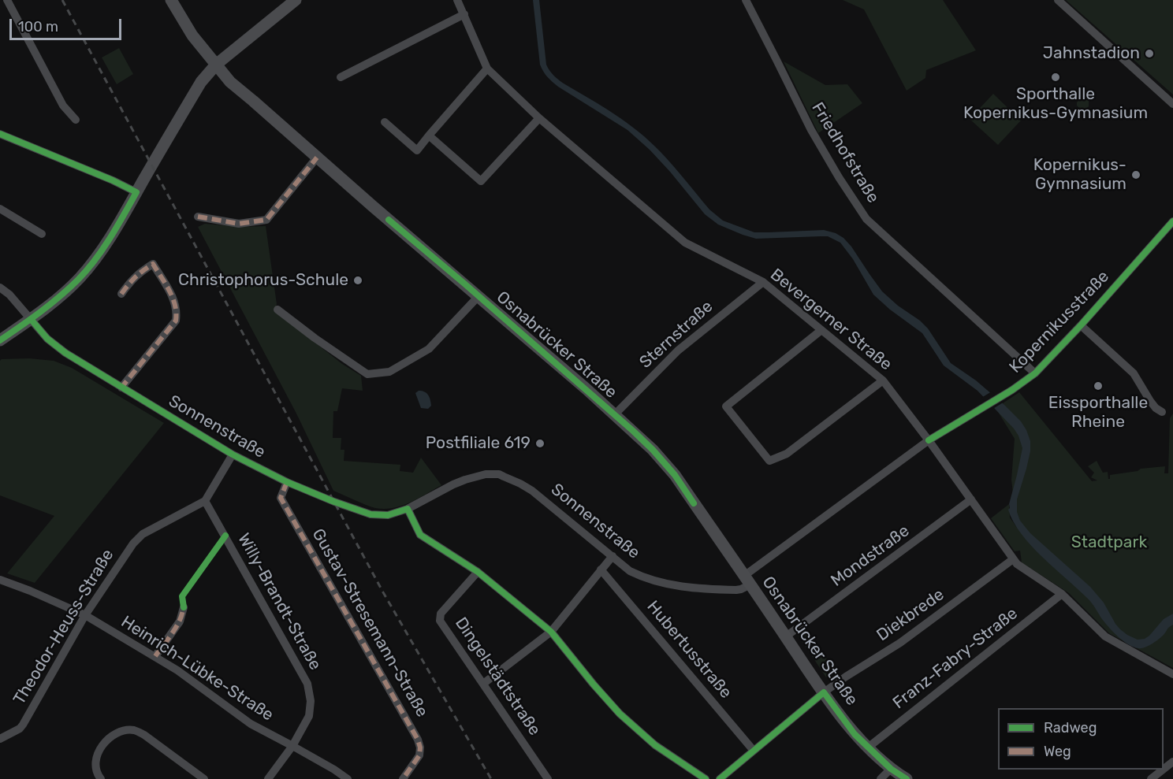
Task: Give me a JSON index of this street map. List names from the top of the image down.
{
  "streets": {
    "main road": ["Osnabrücker Straße"],
    "street": [
      "Friedhofstraße",
      "Bevergerner Straße",
      "Kopernikusstraße",
      "Sternstraße",
      "Sonnenstraße",
      "Mondstraße",
      "Willy-Brandt-Straße",
      "Diekbrede",
      "Gustav-Stresemann-Straße",
      "Theodor-Heuss-Straße",
      "Hubertusstraße",
      "Franz-Fabry-Straße",
      "Heinrich-Lübke-Straße",
      "Dingelstädtstraße"
    ]
  },
  "crossings": [
    ["Friedhofstraße", "Kopernikusstraße"],
    ["Bevergerner Straße", "Kopernikusstraße"],
    ["Bevergerner Straße", "Sternstraße"],
    ["Bevergerner Straße", "Mondstraße"],
    ["Bevergerner Straße", "Diekbrede"],
    ["Bevergerner Straße", "Franz-Fabry-Straße"],
    ["Kopernikusstraße", "Osnabrücker Straße"],
    ["Kopernikusstraße", "Sonnenstraße"],
    ["Sternstraße", "Osnabrücker Straße"],
    ["Osnabrücker Straße", "Sonnenstraße"],
    ["Osnabrücker Straße", "Mondstraße"],
    ["Osnabrücker Straße", "Diekbrede"],
    ["Osnabrücker Straße", "Franz-Fabry-Straße"],
    ["Sonnenstraße", "Gustav-Stresemann-Straße"],
    ["Willy-Brandt-Straße", "Theodor-Heuss-Straße"],
    ["Willy-Brandt-Straße", "Heinrich-Lübke-Straße"],
    ["Diekbrede", "Hubertusstraße"],
    ["Theodor-Heuss-Straße", "Heinrich-Lübke-Straße"]
  ],
  "parks": ["Stadtpark"],
  "places": [
    "Jahnstadion",
    "Sporthalle Kopernikus-Gymnasium",
    "Kopernikus- Gymnasium",
    "Christophorus-Schule",
    "Eissporthalle Rheine",
    "Postfiliale 619"
  ],
  "legend": ["Radweg", "Weg"],
  "scale_bar": "100 m"
}
